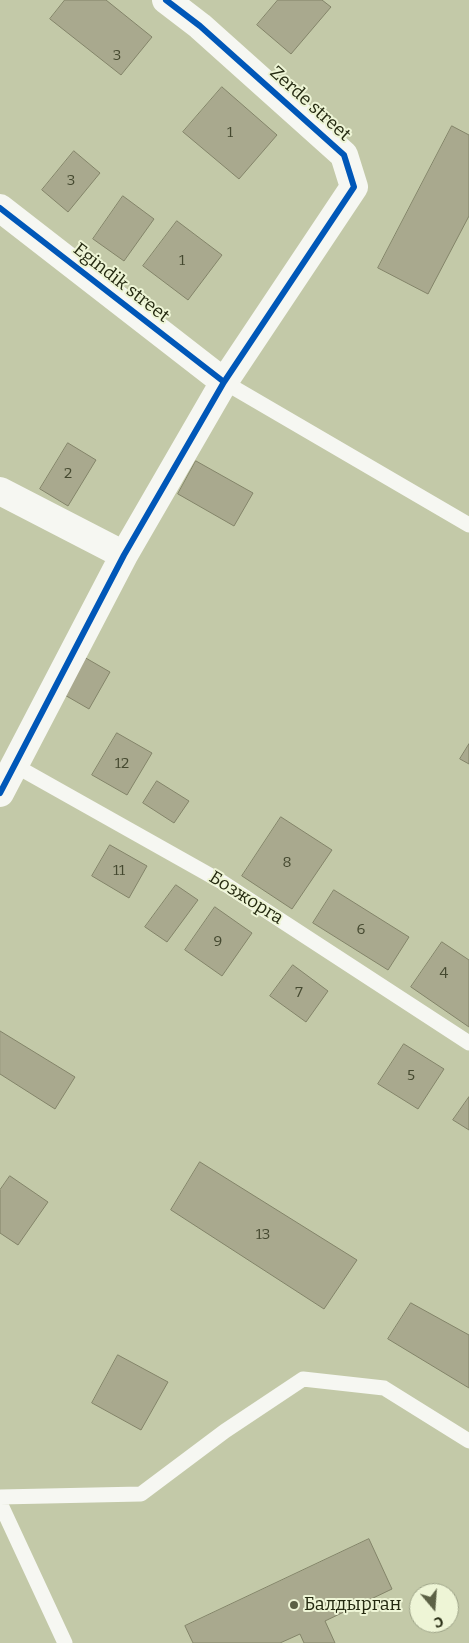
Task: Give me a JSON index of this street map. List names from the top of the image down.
{
  "streets": {
    "street": ["Zerde street", "Egindik street"],
    "lane": ["Бозжорга"]
  },
  "crossings": [
    ["Zerde street", "Egindik street"]
  ],
  "places": ["Балдырган"],
  "house_numbers": [
    "3",
    "1",
    "3",
    "1",
    "2",
    "12",
    "8",
    "11",
    "6",
    "9",
    "4",
    "7",
    "5",
    "13"
  ],
  "north": "bottom"
}
